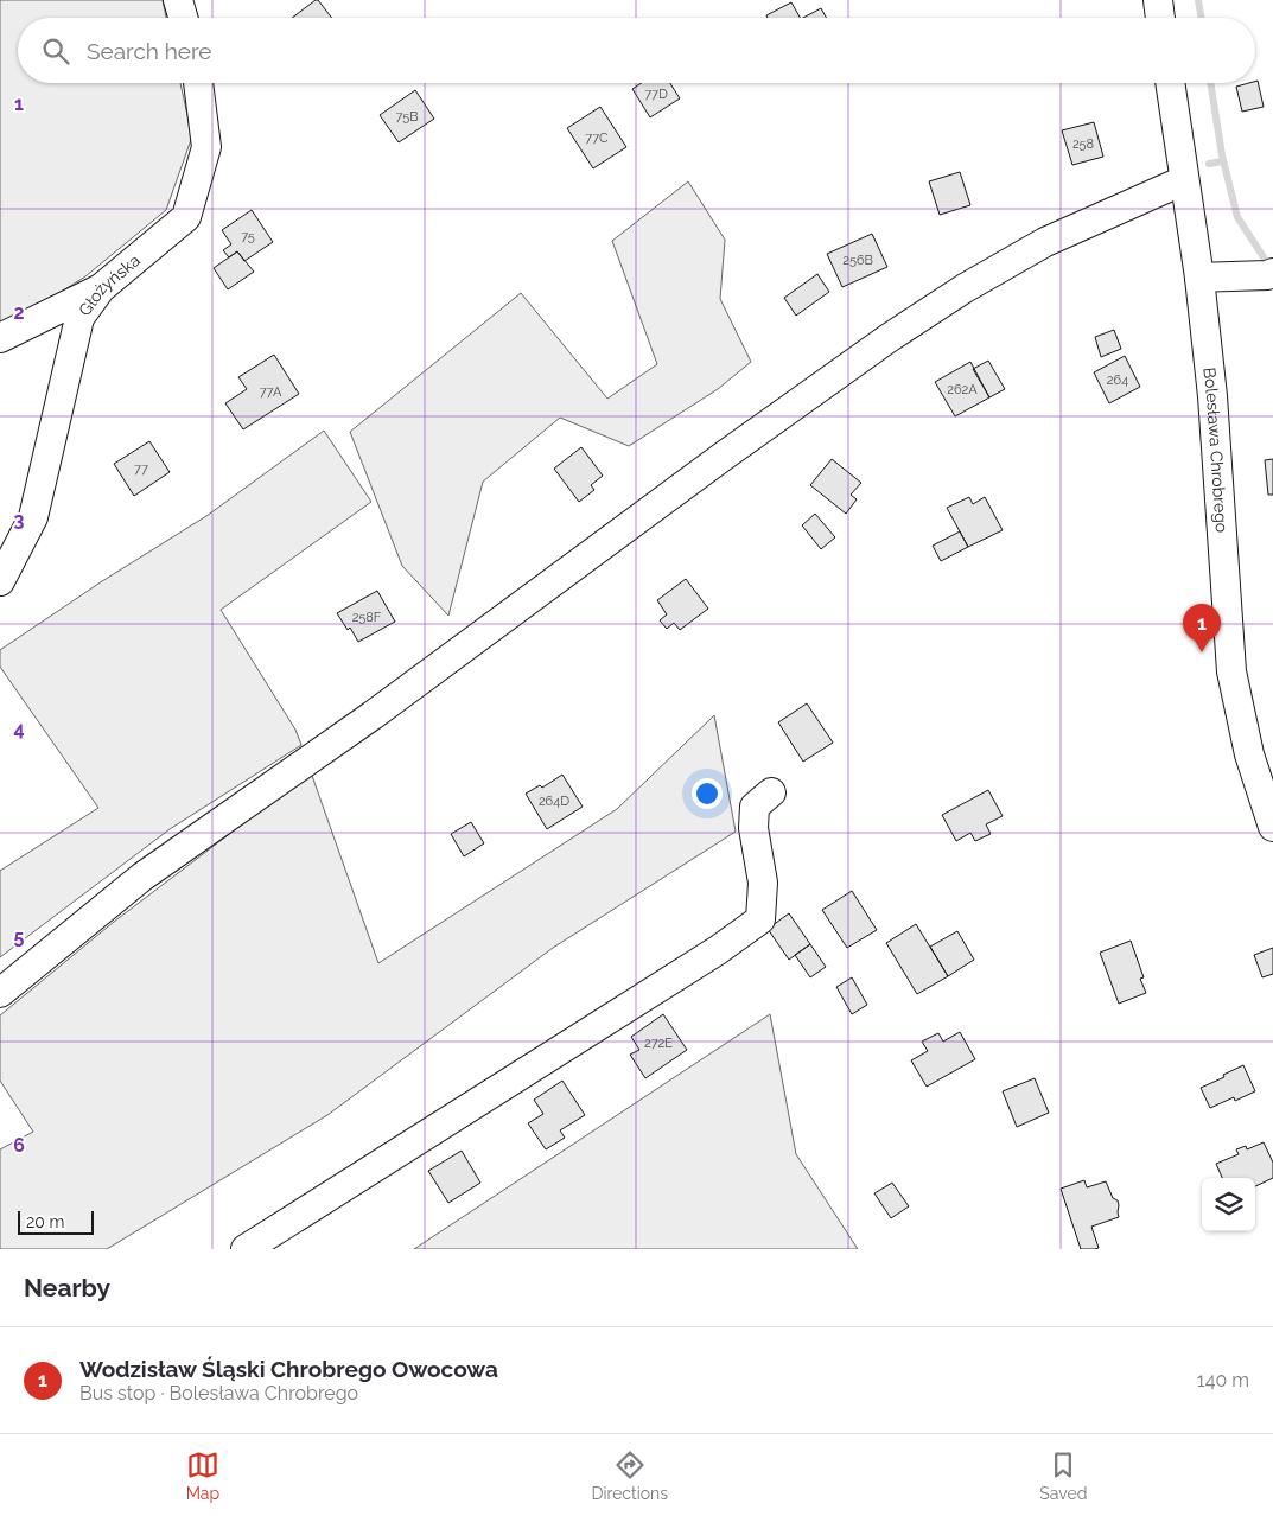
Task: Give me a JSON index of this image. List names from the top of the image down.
{
  "streets": {
    "street": ["Głożyńska", "Bolesława Chrobrego"]
  },
  "house_numbers": [
    "77D",
    "75B",
    "77C",
    "258",
    "75",
    "256B",
    "264",
    "262A",
    "77A",
    "77",
    "258F",
    "264D",
    "272E"
  ],
  "scale_bar": "20 m",
  "page": {
    "search": "Search here",
    "pins": "1",
    "scale": "20 m",
    "heading": "Nearby",
    "list": [
      {
        "mark": "1",
        "name": "Wodzisław Śląski Chrobrego Owocowa",
        "note": "Bus stop · Bolesława Chrobrego",
        "value": "140 m"
      }
    ],
    "nav": ["Map", "Directions", "Saved"]
  },
  "grid": {
    "rows": [
      "1",
      "2",
      "3",
      "4",
      "5",
      "6"
    ]
  }
}
